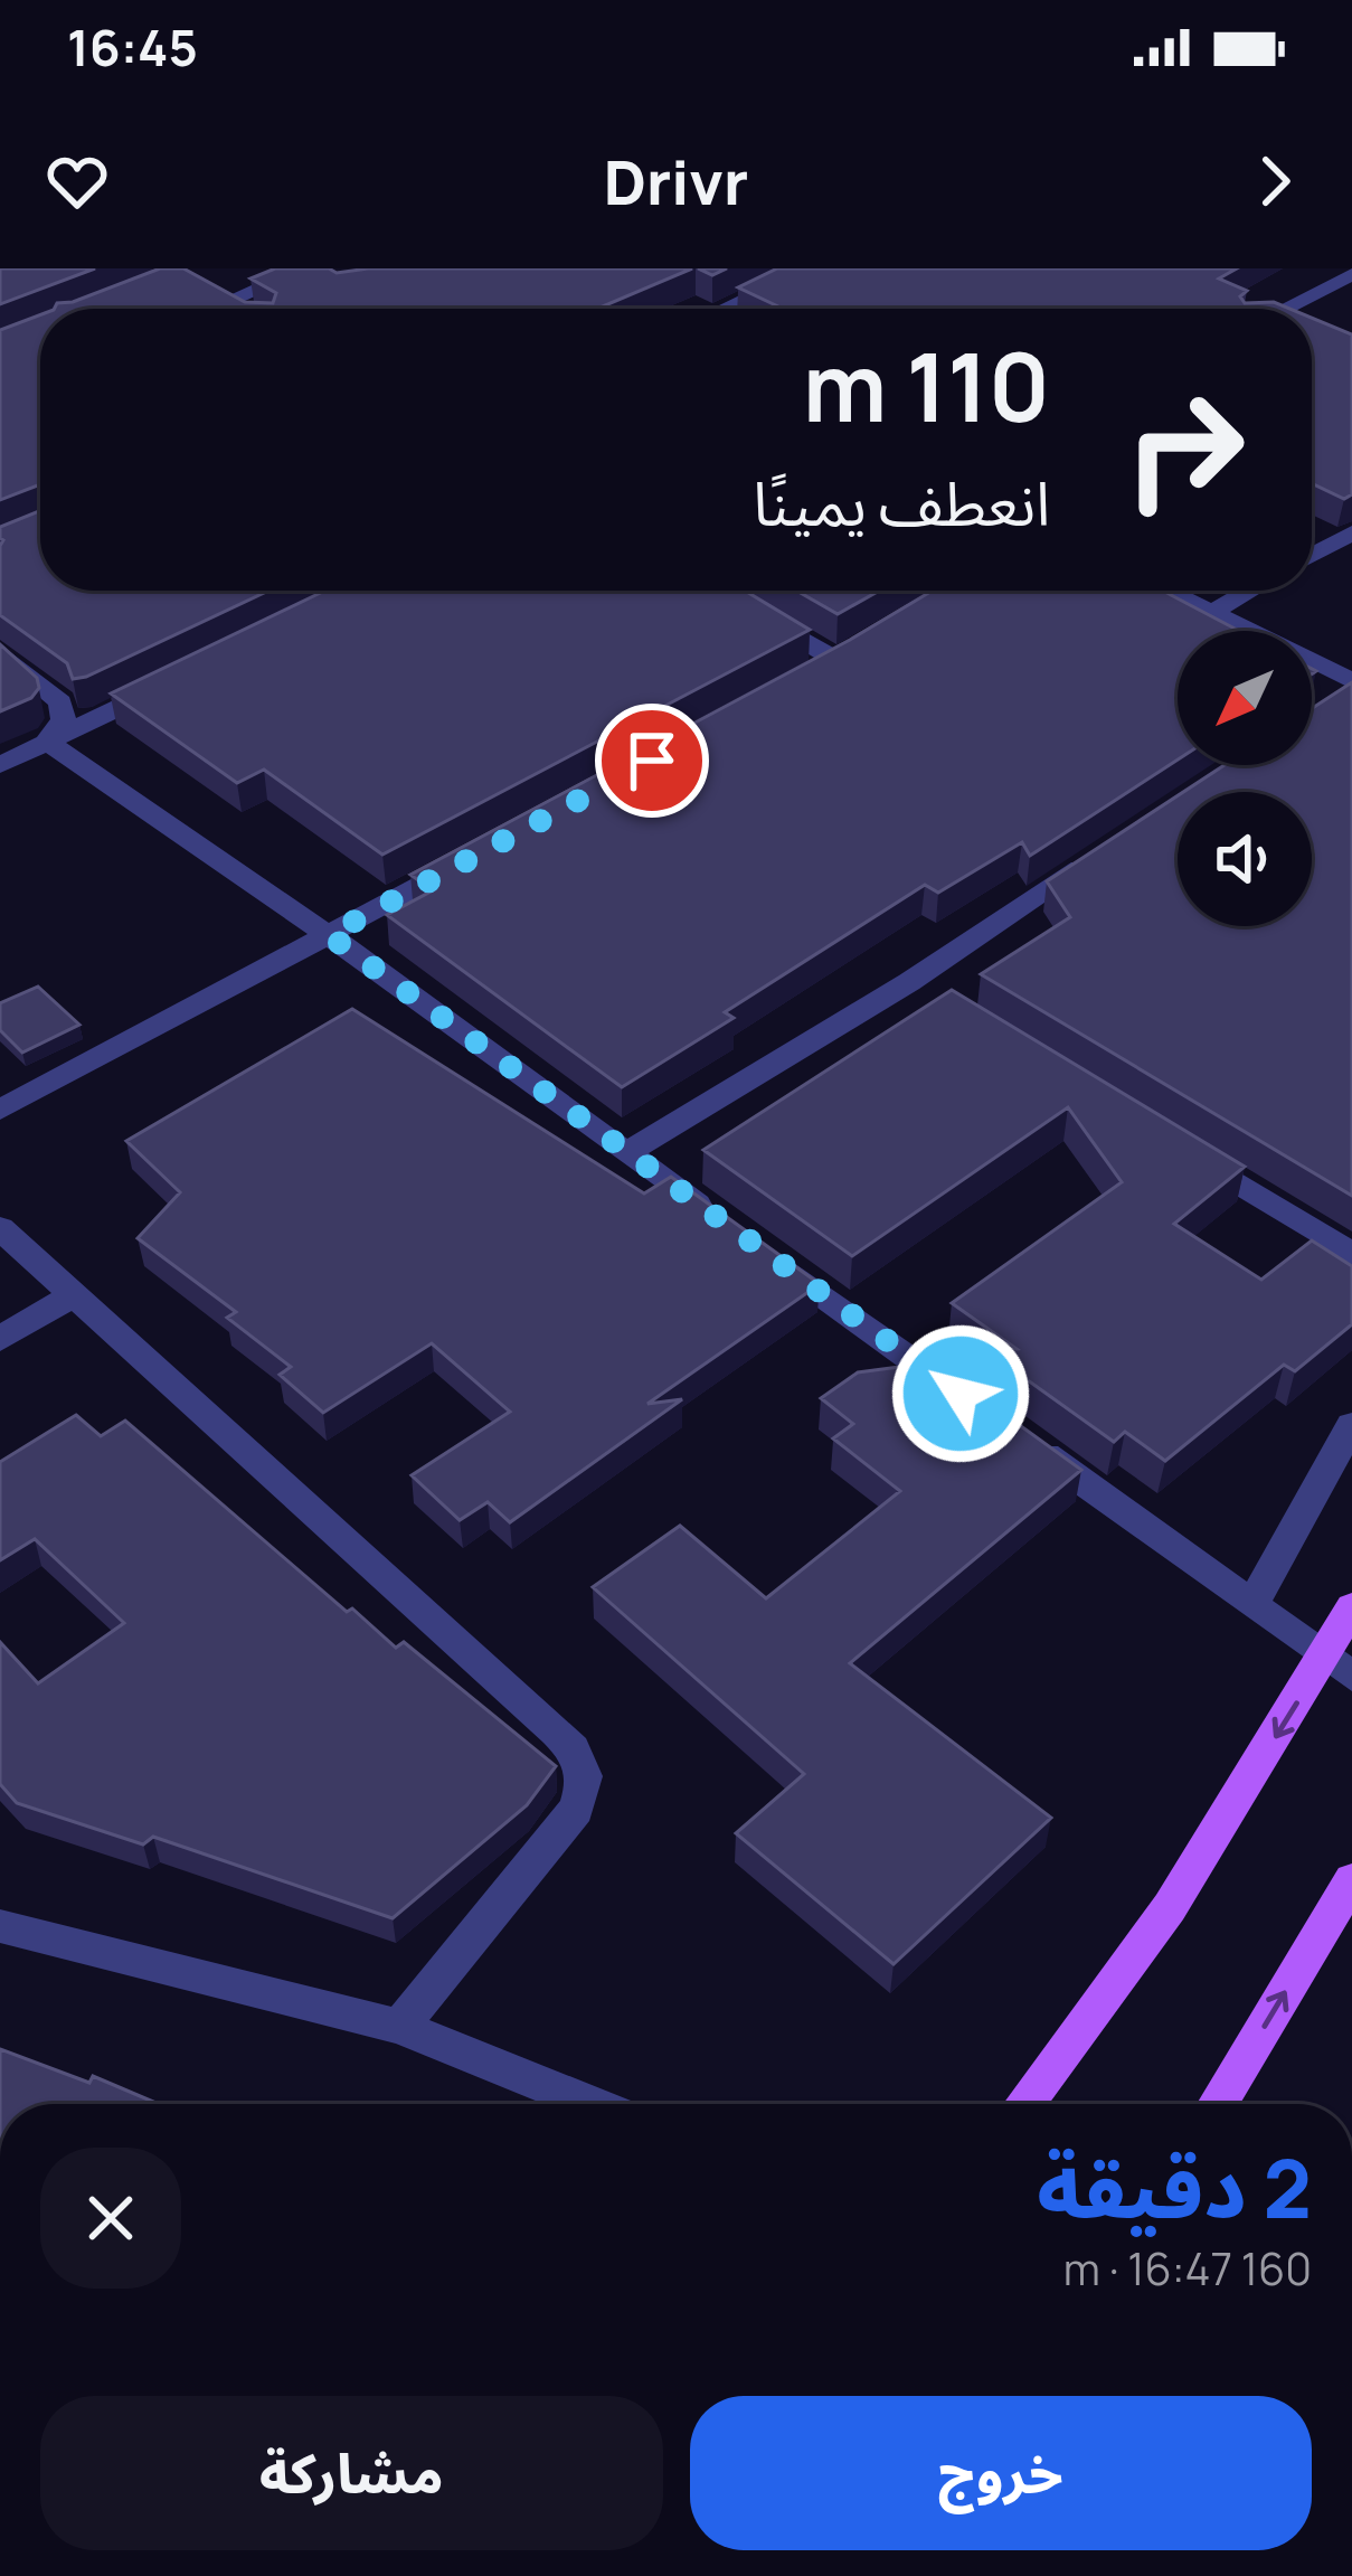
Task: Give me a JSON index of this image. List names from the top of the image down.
{
  "north": "bottom left",
  "page": {
    "status": "16:45",
    "header": "Drivr",
    "turn": ["110 m", "انعطف يمينًا"],
    "heading": ["2 دقيقة", "160 m · 16:47"],
    "buttons": ["خروج", "مشاركة"]
  }
}
